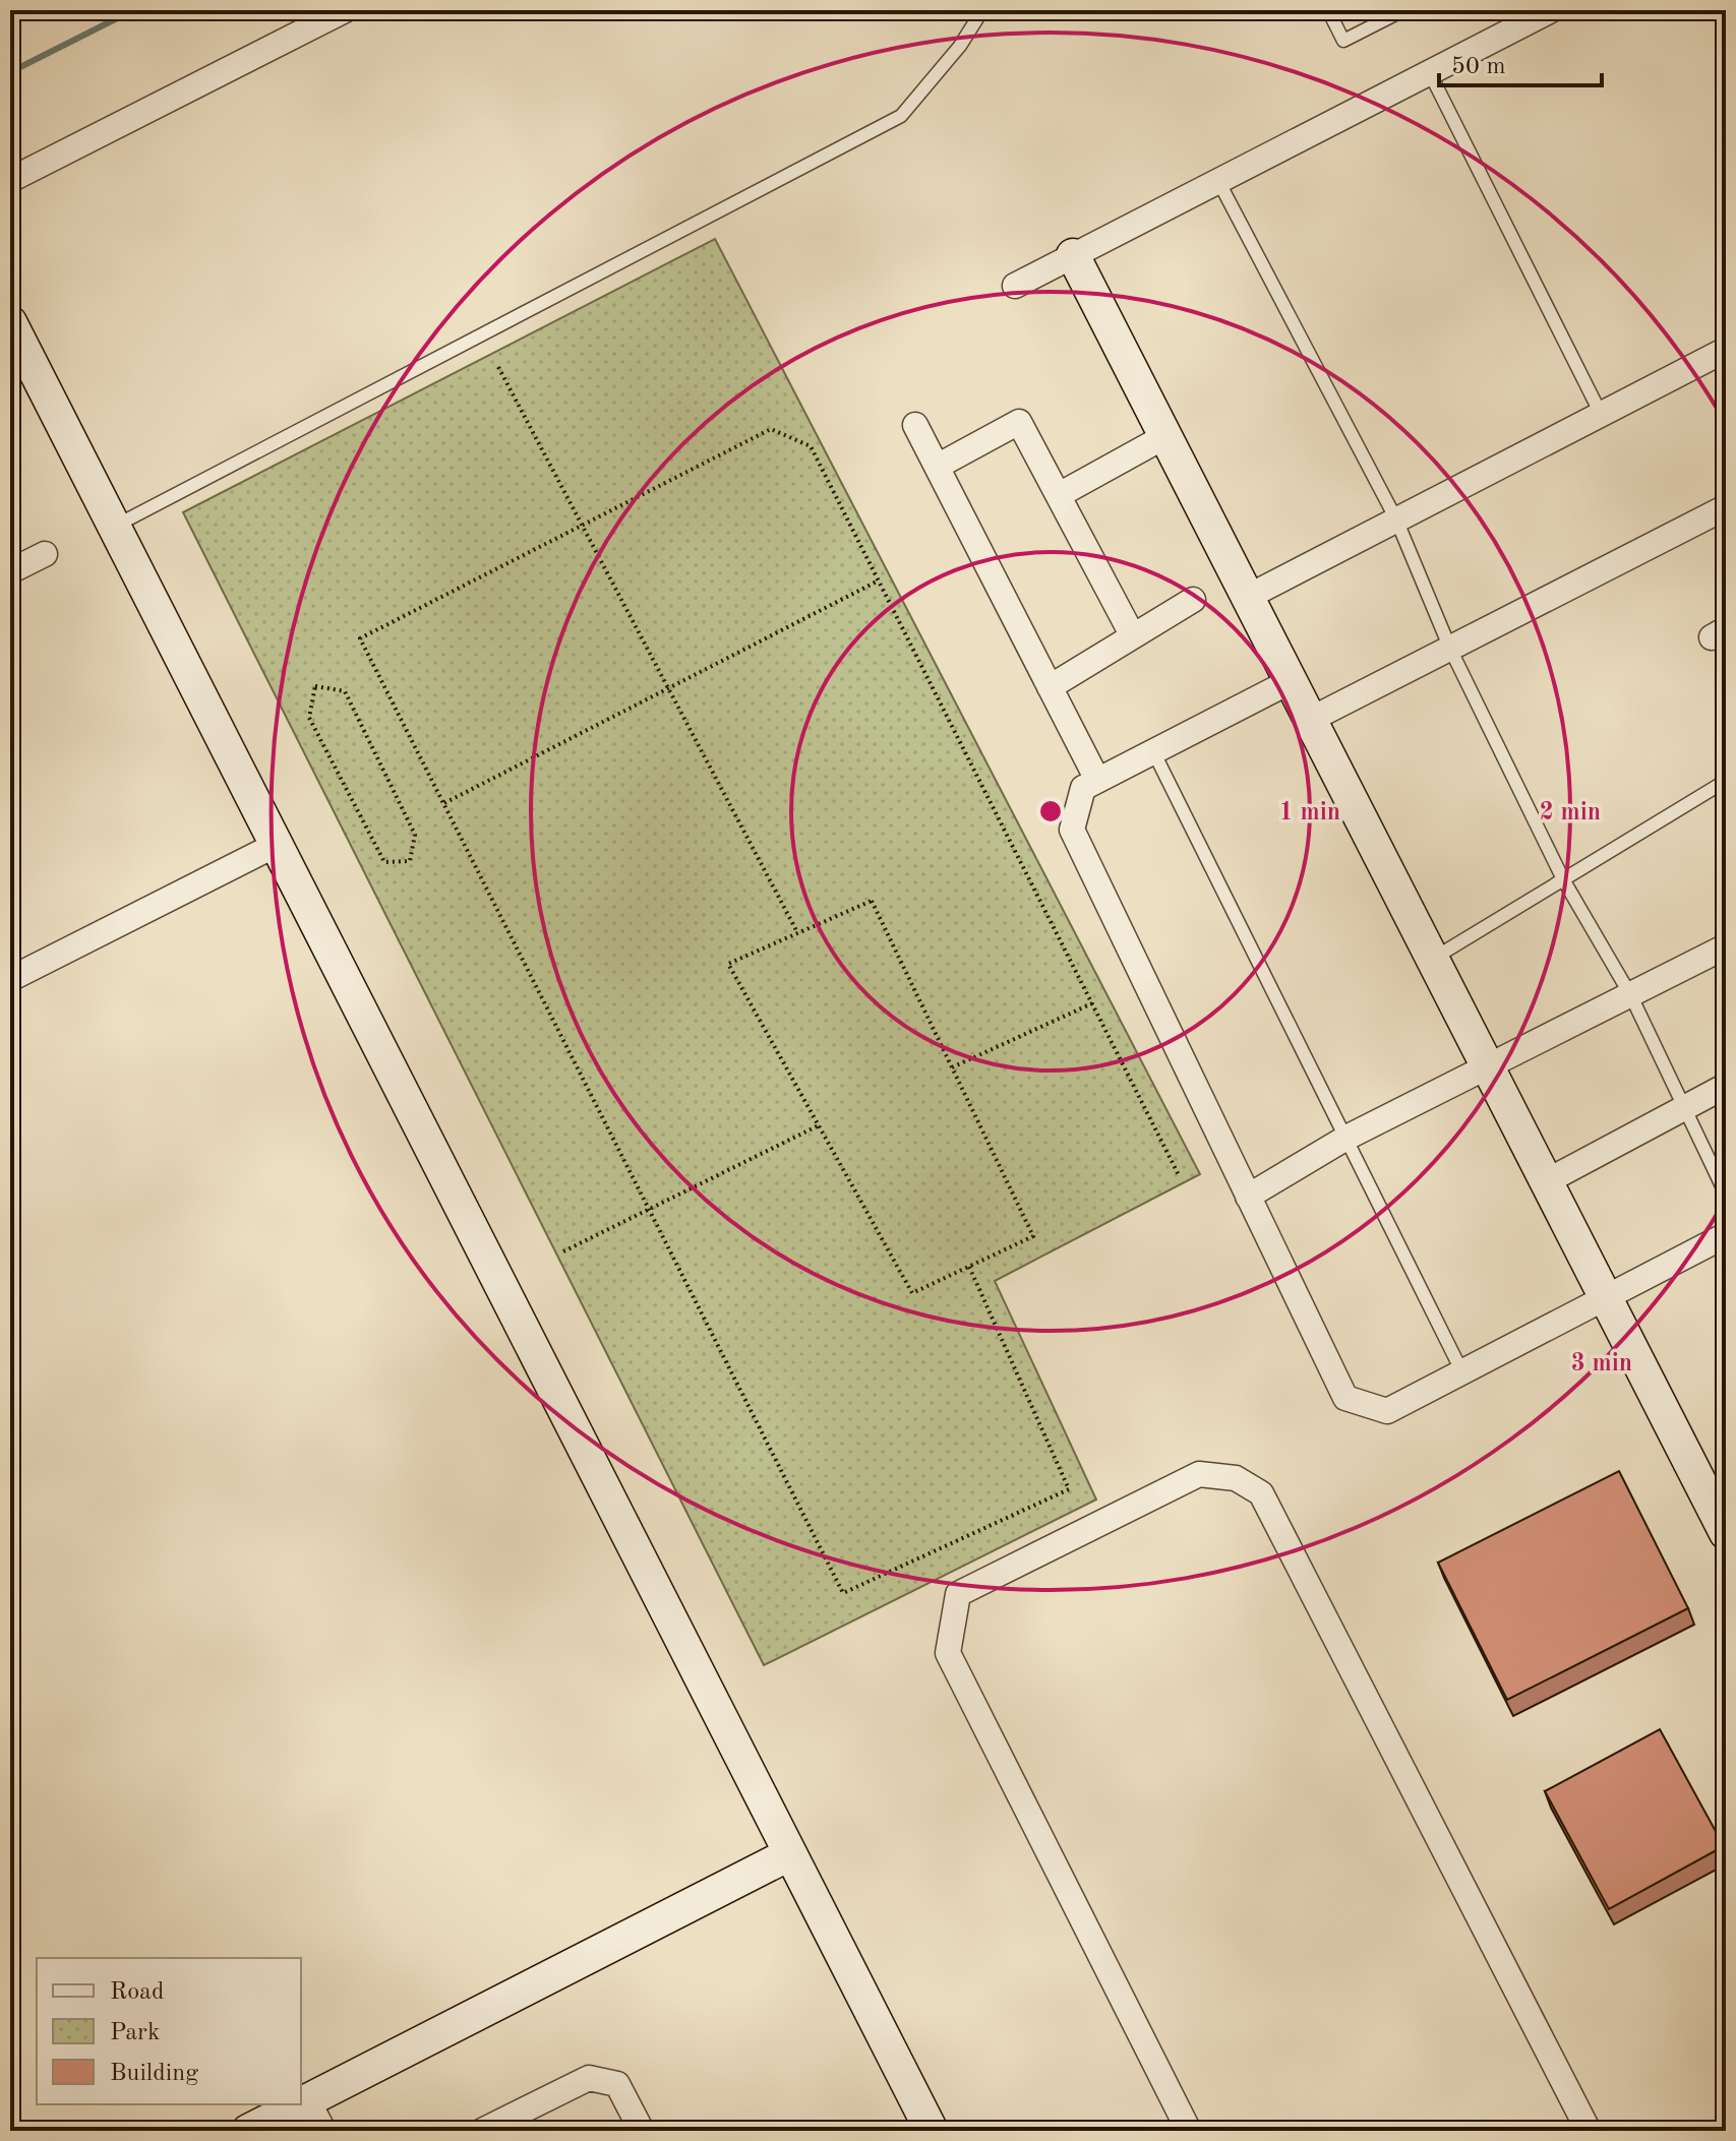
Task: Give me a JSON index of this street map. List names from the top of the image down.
{
  "legend": ["Road", "Park", "Building"],
  "scale_bar": "50 m",
  "rings": ["1 min", "2 min", "3 min"]
}
